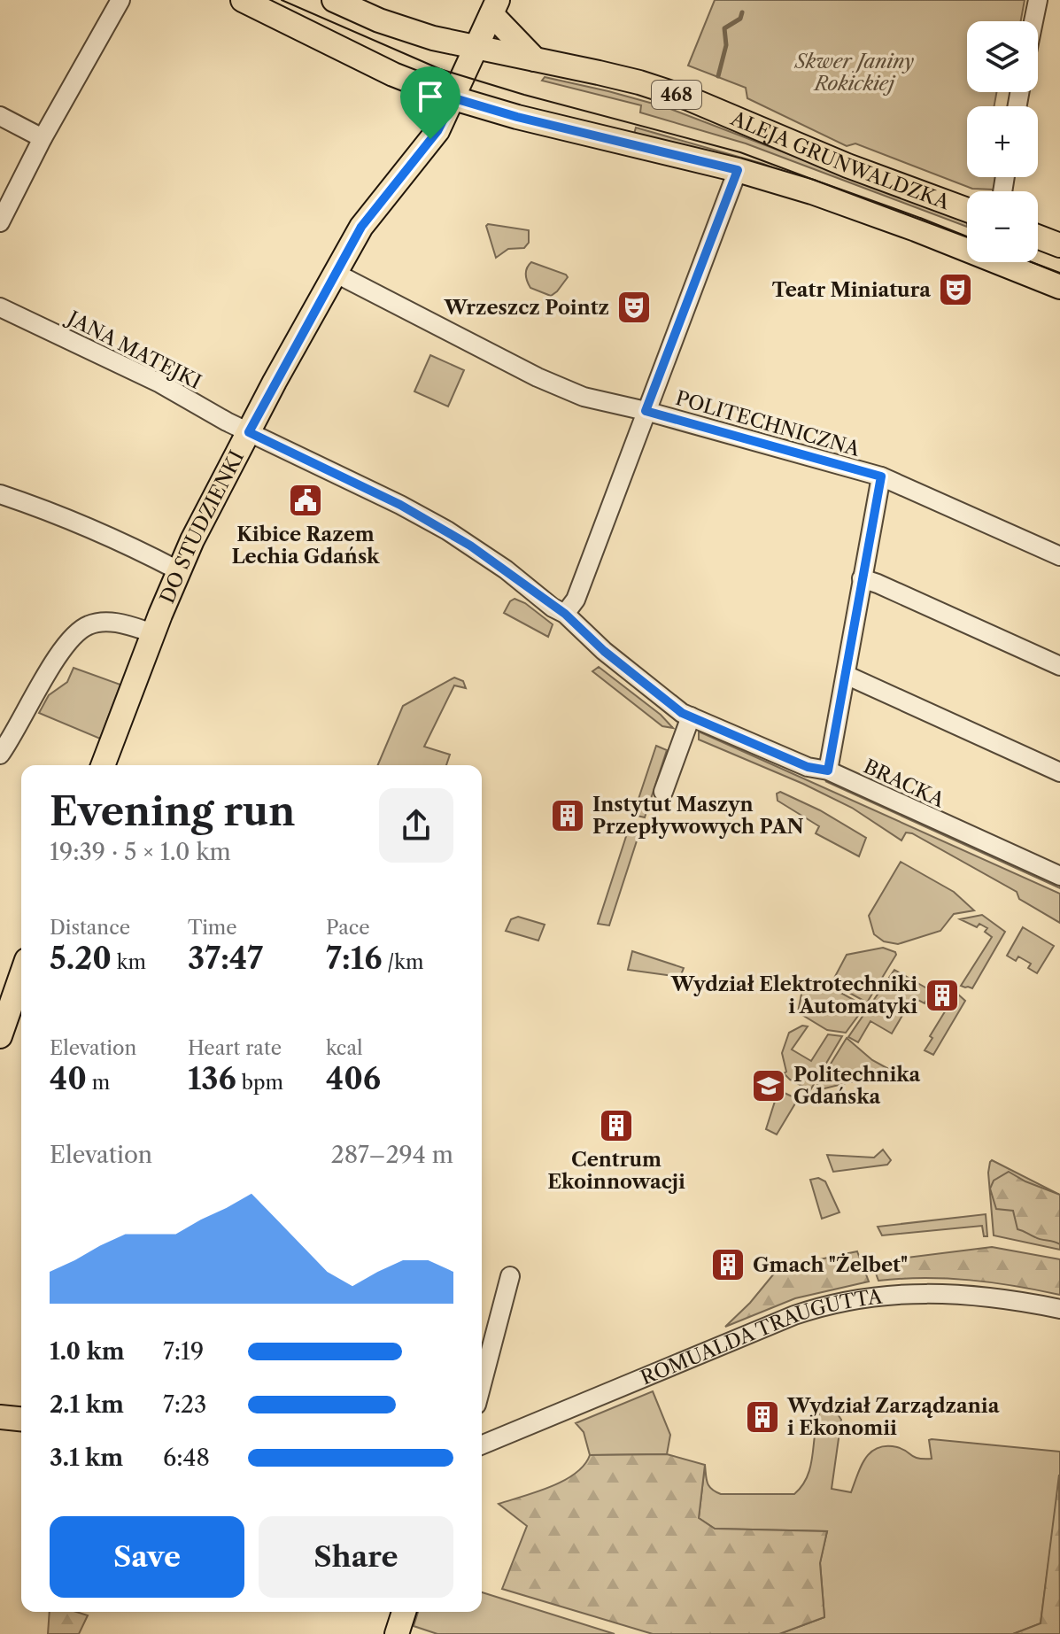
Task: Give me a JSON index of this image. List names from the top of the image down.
{
  "streets": {
    "main road": ["468", "ALEJA GRUNWALDZKA", "DO STUDZIENKI"],
    "street": [
      "JANA MATEJKI",
      "POLITECHNICZNA",
      "BRACKA",
      "ROMUALDA TRAUGUTTA"
    ]
  },
  "crossings": [
    ["ALEJA GRUNWALDZKA", "DO STUDZIENKI"],
    ["JANA MATEJKI", "DO STUDZIENKI"],
    ["JANA MATEJKI", "BRACKA"],
    ["POLITECHNICZNA", "DO STUDZIENKI"]
  ],
  "parks": ["Skwer Janiny Rokickiej"],
  "places": {
    "theatre": ["Teatr Miniatura", "Wrzeszcz Pointz"],
    "public building": ["Kibice Razem Lechia Gdańsk"],
    "building": [
      "Instytut Maszyn Przepływowych PAN",
      "Wydział Elektrotechniki i Automatyki",
      "Centrum Ekoinnowacji",
      "Gmach \"Żelbet\"",
      "Wydział Zarządzania i Ekonomii"
    ],
    "school or university": ["Politechnika Gdańska"]
  },
  "page": {
    "map_buttons": ["+", "−"],
    "heading": ["Evening run", "19:39 · 5 × 1.0 km"],
    "stats": [
      ["Distance", "5.20 km"],
      ["Time", "37:47"],
      ["Pace", "7:16 /km"],
      ["Elevation", "40 m"],
      ["Heart rate", "136 bpm"],
      ["kcal", "406"]
    ],
    "chart": ["Elevation", "287–294 m"],
    "list": [
      {
        "name": "1.0 km",
        "note": "7:19"
      },
      {
        "name": "2.1 km",
        "note": "7:23"
      },
      {
        "name": "3.1 km",
        "note": "6:48"
      }
    ],
    "buttons": ["Save", "Share"]
  }
}
